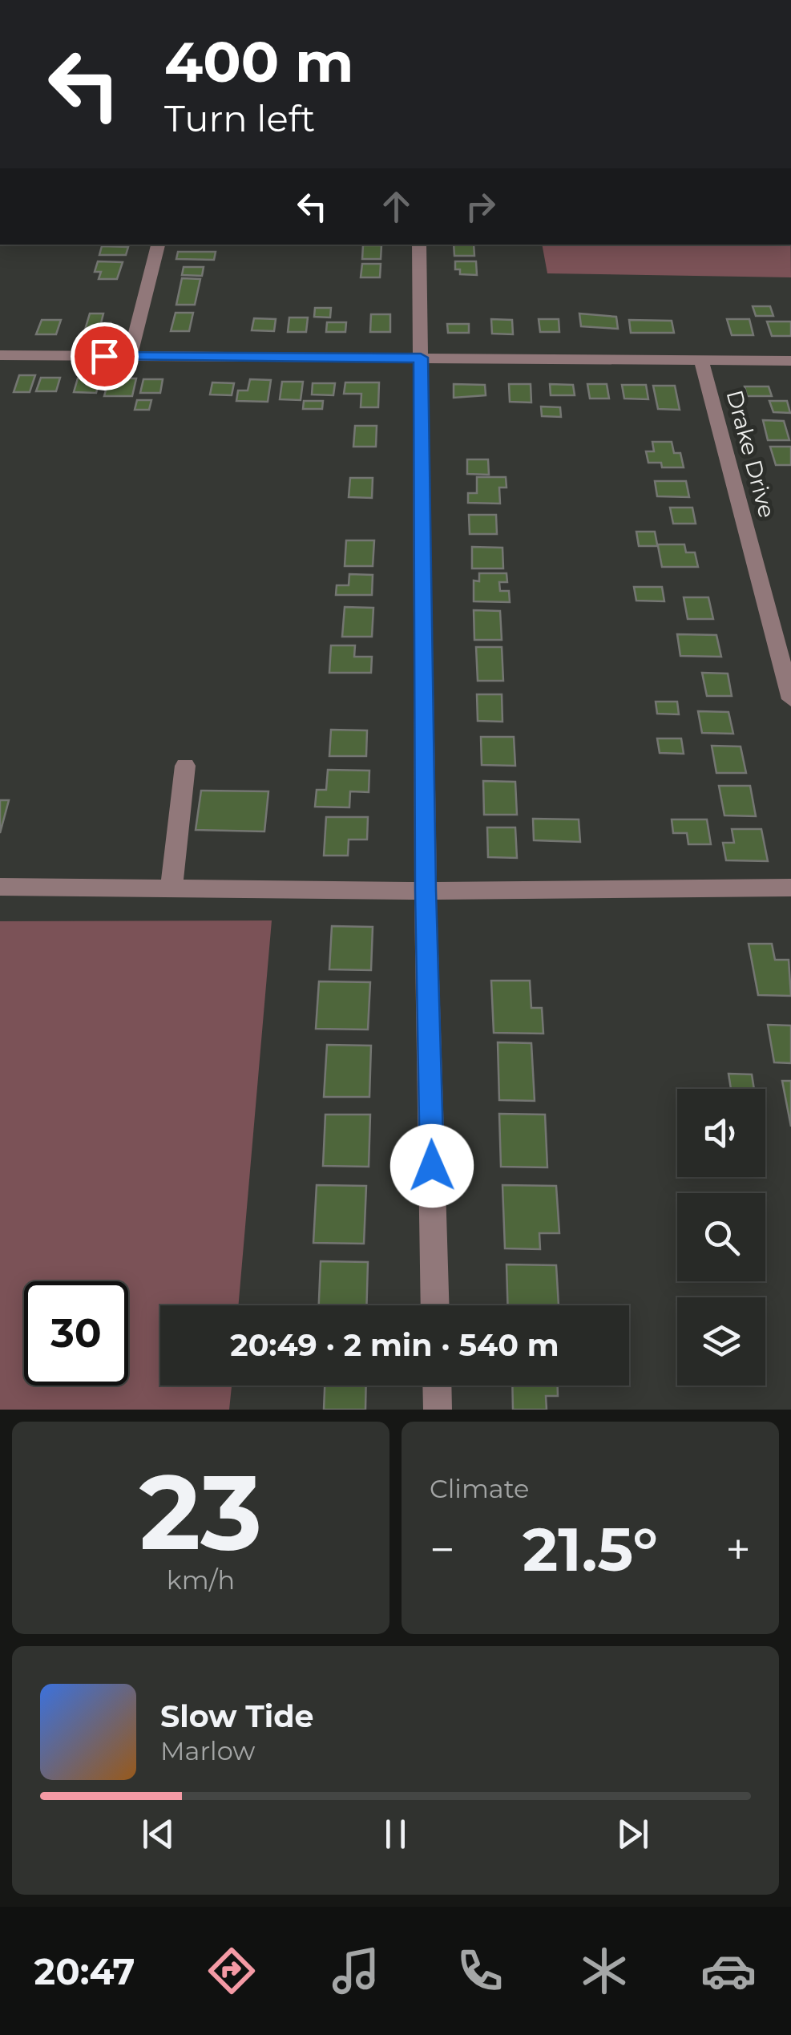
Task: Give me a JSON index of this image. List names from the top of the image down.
{
  "streets": {
    "street": ["Drake Drive"]
  },
  "page": {
    "turn": ["400 m", "Turn left"],
    "limit": "30",
    "trip": "20:49 · 2 min · 540 m",
    "tile": [
      ["23", "km/h"],
      "Climate"
    ],
    "heat": ["−", "21.5°", "+"],
    "song": ["Slow Tide", "Marlow"],
    "tabs": "20:47"
  }
}
